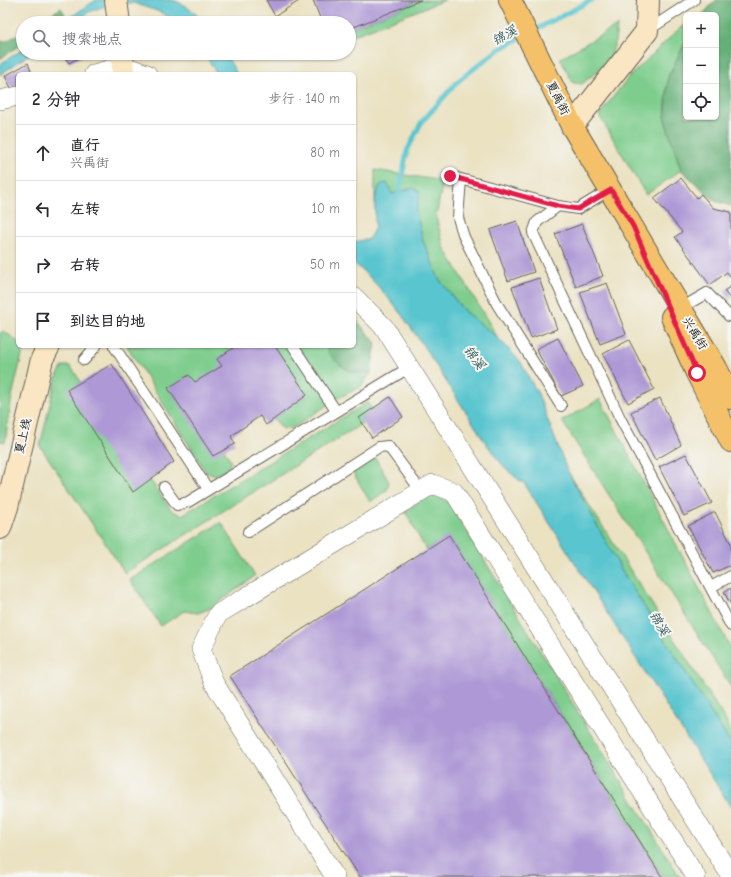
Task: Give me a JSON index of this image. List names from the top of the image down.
{
  "streets": {
    "main road": ["夏禹街", "兴禹街"],
    "street": ["夏上线"]
  },
  "crossings": [
    ["夏禹街", "兴禹街"]
  ],
  "water": ["锦溪"],
  "page": {
    "map_buttons": ["+", "−"],
    "search": "搜索地点",
    "heading": ["2 分钟", "步行 · 140 m"],
    "list": [
      ["直行", "兴禹街", "80 m"],
      ["左转", "10 m"],
      ["右转", "50 m"],
      "到达目的地"
    ]
  }
}
